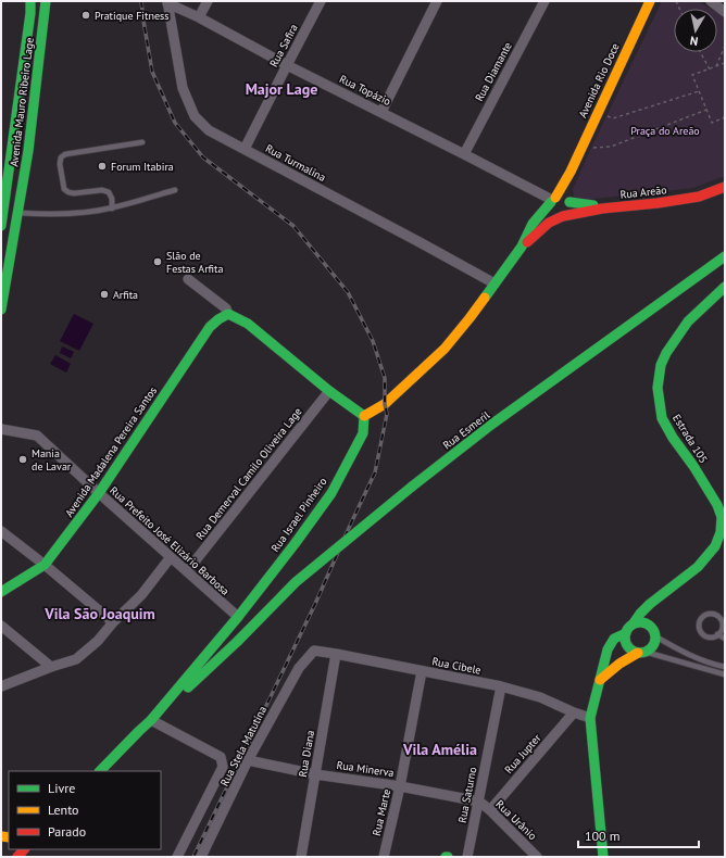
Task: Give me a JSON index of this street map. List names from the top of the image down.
{
  "streets": {
    "street": [
      "Rua Safira",
      "Rua Diamante",
      "Avenida Rio Doce",
      "Rua Topázio",
      "Avenida Mauro Ribeiro Lage",
      "Rua Turmalina",
      "Rua Areão",
      "Rua Esmeril",
      "Estrada 105",
      "Avenida Madalena Pereira Santos",
      "Rua Demerval Camilo Oliveira Lage",
      "Rua Israel Pinheiro",
      "Rua Prefeito José Elizário Barbosa",
      "Rua Cibele",
      "Rua Stela Matutina",
      "Rua Diana",
      "Rua Jupter",
      "Rua Minerva",
      "Rua Saturno",
      "Rua Marte",
      "Rua Urânio"
    ]
  },
  "crossings": [
    ["Rua Safira", "Rua Topázio"],
    ["Rua Safira", "Rua Turmalina"],
    ["Rua Diamante", "Rua Topázio"],
    ["Avenida Rio Doce", "Rua Topázio"],
    ["Avenida Rio Doce", "Rua Areão"],
    ["Rua Topázio", "Rua Turmalina"],
    ["Rua Topázio", "Rua Areão"],
    ["Rua Esmeril", "Rua Israel Pinheiro"],
    ["Avenida Madalena Pereira Santos", "Rua Prefeito José Elizário Barbosa"],
    ["Rua Demerval Camilo Oliveira Lage", "Rua Prefeito José Elizário Barbosa"],
    ["Rua Israel Pinheiro", "Rua Prefeito José Elizário Barbosa"],
    ["Rua Cibele", "Rua Stela Matutina"],
    ["Rua Cibele", "Rua Diana"],
    ["Rua Cibele", "Rua Jupter"],
    ["Rua Cibele", "Rua Saturno"],
    ["Rua Cibele", "Rua Marte"],
    ["Rua Stela Matutina", "Rua Minerva"],
    ["Rua Diana", "Rua Minerva"],
    ["Rua Jupter", "Rua Urânio"],
    ["Rua Minerva", "Rua Saturno"],
    ["Rua Minerva", "Rua Marte"],
    ["Rua Minerva", "Rua Urânio"],
    ["Rua Saturno", "Rua Urânio"]
  ],
  "districts": ["Major Lage", "Vila São Joaquim", "Vila Amélia"],
  "parks": ["Praça do Areão"],
  "places": [
    "Pratique Fitness",
    "Forum Itabira",
    "Slão de Festas Arfita",
    "Arfita",
    "Mania de Lavar"
  ],
  "legend": ["Livre", "Lento", "Parado"],
  "scale_bar": "100 m",
  "north": "bottom"
}
